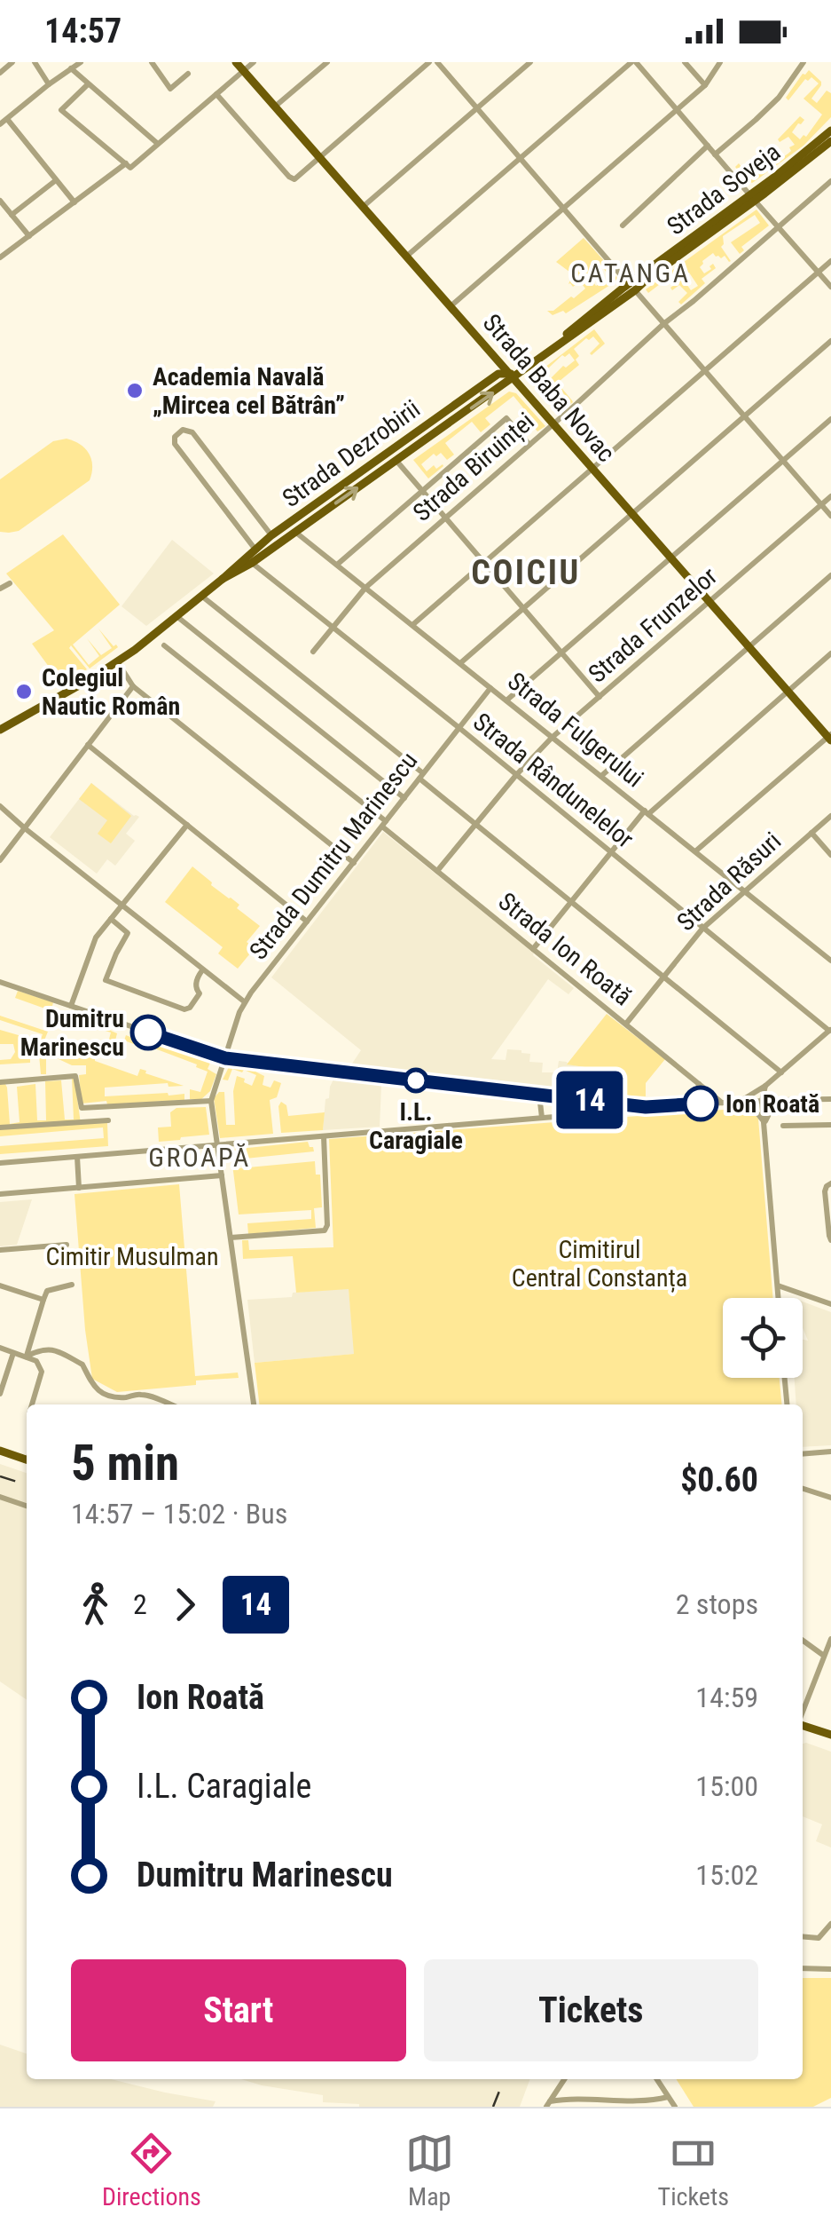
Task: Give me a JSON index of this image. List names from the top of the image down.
{
  "streets": {
    "main road": ["Strada Soveja", "Strada Baba Novac", "Strada Dezrobirii"],
    "street": [
      "Strada Biruinței",
      "Strada Frunzelor",
      "Strada Fulgerului",
      "Strada Rândunelelor",
      "Strada Dumitru Marinescu",
      "Strada Răsuri",
      "Strada Ion Roată"
    ]
  },
  "crossings": [
    ["Strada Soveja", "Strada Baba Novac"],
    ["Strada Soveja", "Strada Dezrobirii"],
    ["Strada Baba Novac", "Strada Dezrobirii"],
    ["Strada Baba Novac", "Strada Biruinței"],
    ["Strada Baba Novac", "Strada Frunzelor"],
    ["Strada Dezrobirii", "Strada Fulgerului"],
    ["Strada Dezrobirii", "Strada Rândunelelor"],
    ["Strada Biruinței", "Strada Fulgerului"],
    ["Strada Biruinței", "Strada Rândunelelor"],
    ["Strada Frunzelor", "Strada Fulgerului"],
    ["Strada Frunzelor", "Strada Rândunelelor"],
    ["Strada Frunzelor", "Strada Ion Roată"],
    ["Strada Fulgerului", "Strada Dumitru Marinescu"],
    ["Strada Fulgerului", "Strada Răsuri"],
    ["Strada Rândunelelor", "Strada Dumitru Marinescu"],
    ["Strada Rândunelelor", "Strada Răsuri"],
    ["Strada Dumitru Marinescu", "Strada Ion Roată"],
    ["Strada Răsuri", "Strada Ion Roată"]
  ],
  "districts": ["CATANGA", "COICIU", "GROAPĂ"],
  "parks": ["Cimitirul Central Constanța", "Cimitir Musulman"],
  "places": [
    "Academia Navală „Mircea cel Bătrân”",
    "Colegiul Nautic Român",
    "Dumitru Marinescu",
    "I.L. Caragiale",
    "Ion Roată"
  ],
  "lines": ["bus line 14"],
  "page": {
    "status": "14:57",
    "on_map": "14",
    "heading": ["5 min", "14:57 – 15:02 · Bus", "$0.60"],
    "legs": ["2", "14", "2 stops"],
    "list": [
      {
        "name": "Ion Roată",
        "value": "14:59"
      },
      {
        "name": "I.L. Caragiale",
        "value": "15:00"
      },
      {
        "name": "Dumitru Marinescu",
        "value": "15:02"
      }
    ],
    "buttons": ["Start", "Tickets"],
    "tabs": ["Directions", "Map", "Tickets"]
  }
}
